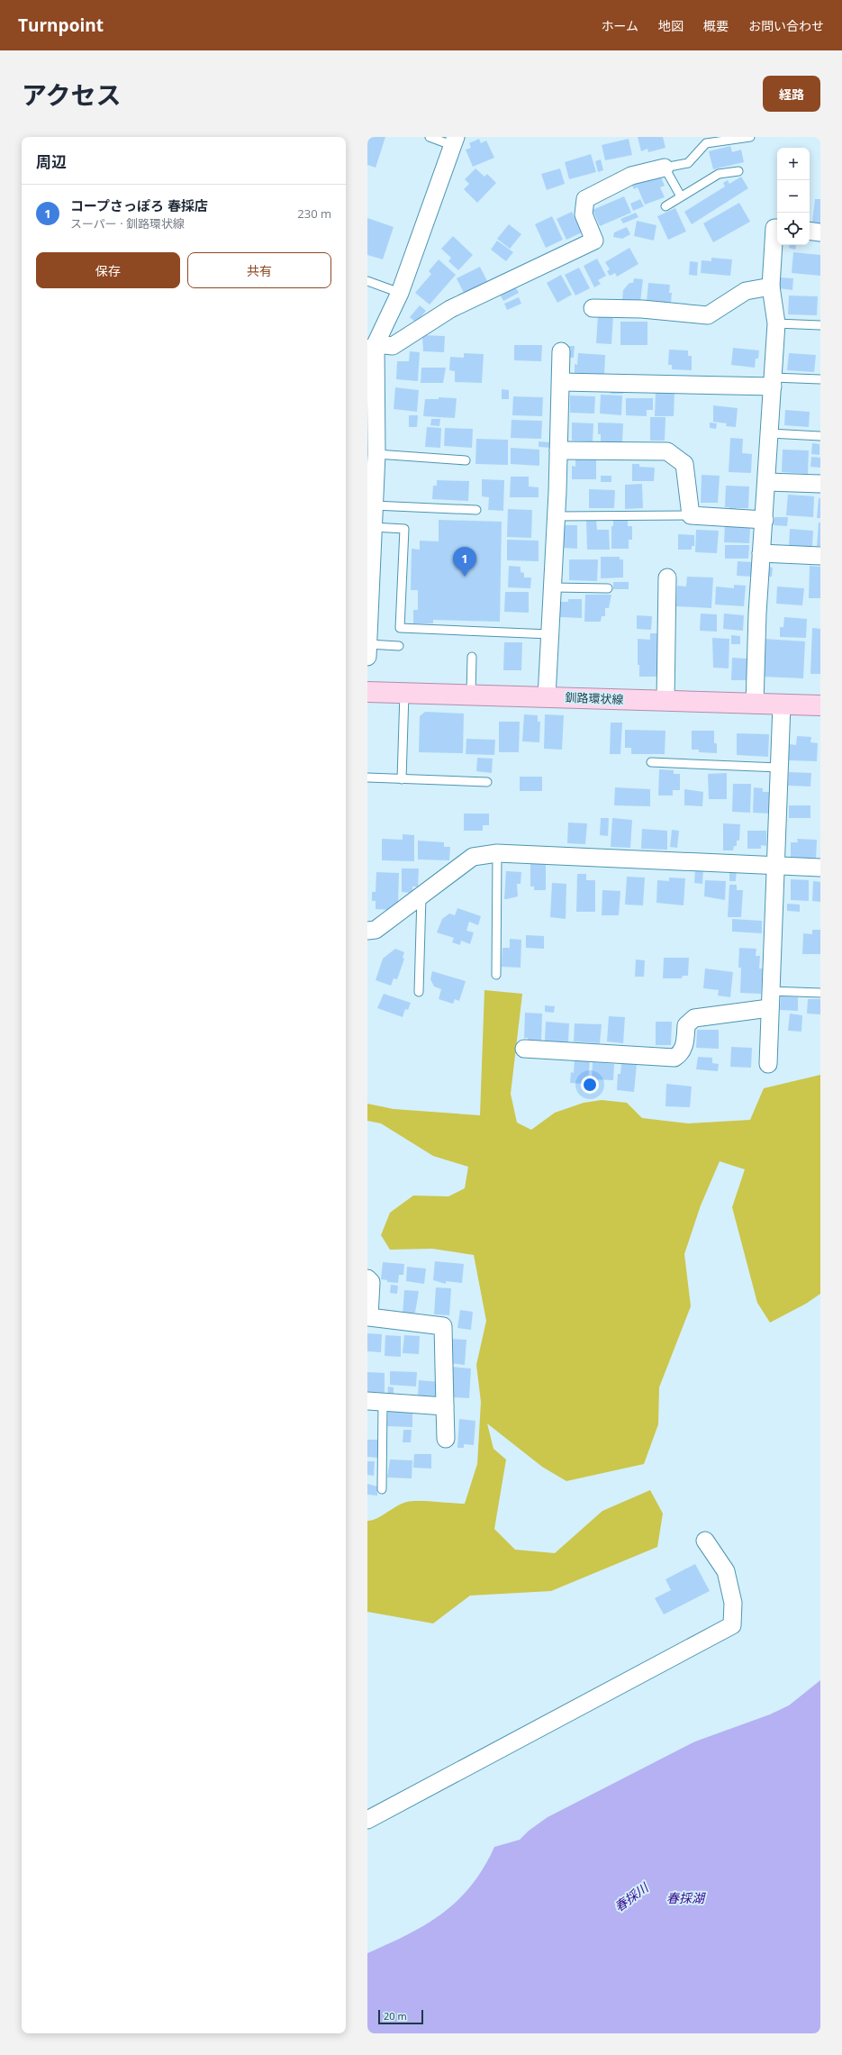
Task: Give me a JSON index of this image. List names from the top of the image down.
{
  "streets": {
    "main road": ["釧路環状線"]
  },
  "water": ["春採川", "春採湖"],
  "scale_bar": "20 m",
  "page": {
    "header": "Turnpoint",
    "nav": [
      "ホーム",
      "地図",
      "概要",
      "お問い合わせ"
    ],
    "title": "アクセス",
    "buttons": [
      "経路",
      ["保存", "共有"]
    ],
    "heading": "周辺",
    "map_buttons": ["+", "−"],
    "list": [
      {
        "mark": "1",
        "name": "コープさっぽろ 春採店",
        "note": "スーパー · 釧路環状線",
        "value": "230 m"
      }
    ],
    "pins": "1",
    "scale": "20 m"
  }
}
